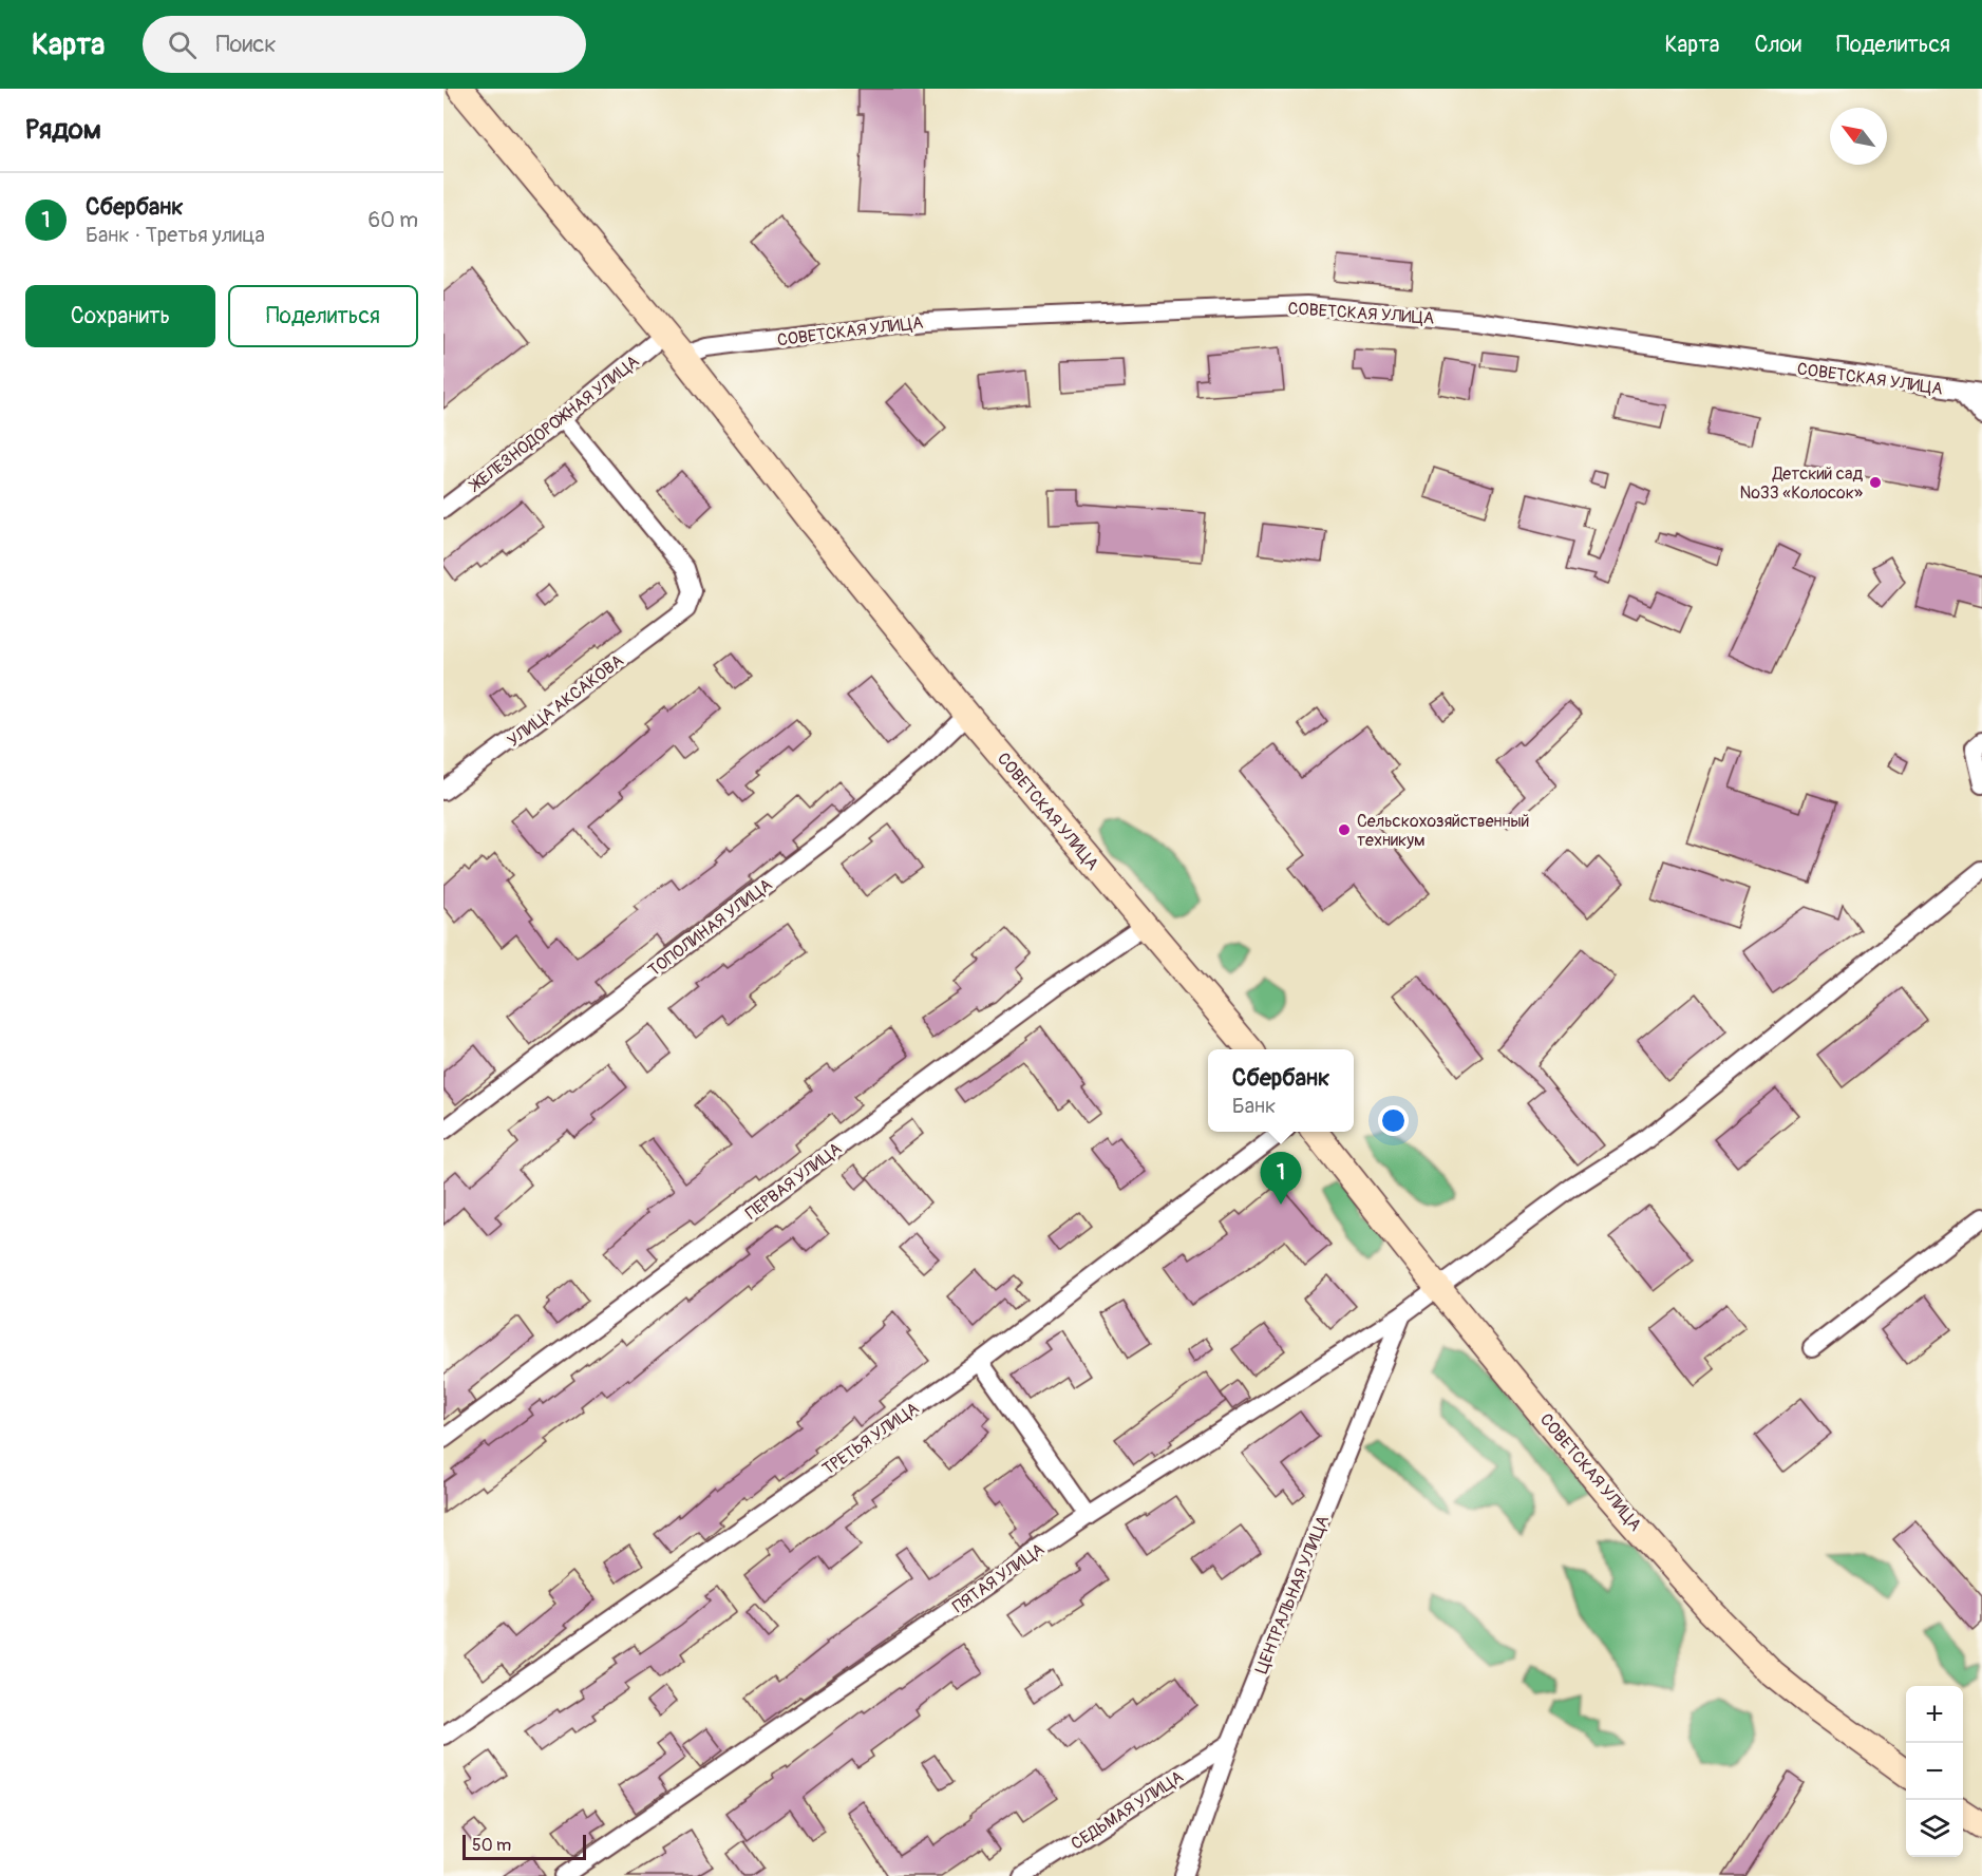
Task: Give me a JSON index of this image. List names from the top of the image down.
{
  "streets": {
    "main road": ["СОВЕТСКАЯ УЛИЦА"],
    "street": [
      "ЖЕЛЕЗНОДОРОЖНАЯ УЛИЦА",
      "УЛИЦА АКСАКОВА",
      "ТОПОЛИНАЯ УЛИЦА",
      "ПЕРВАЯ УЛИЦА",
      "ТРЕТЬЯ УЛИЦА",
      "ПЯТАЯ УЛИЦА",
      "ЦЕНТРАЛЬНАЯ УЛИЦА",
      "СЕДЬМАЯ УЛИЦА"
    ]
  },
  "crossings": [
    ["СОВЕТСКАЯ УЛИЦА", "ЖЕЛЕЗНОДОРОЖНАЯ УЛИЦА"],
    ["СОВЕТСКАЯ УЛИЦА", "ТОПОЛИНАЯ УЛИЦА"],
    ["СОВЕТСКАЯ УЛИЦА", "ПЕРВАЯ УЛИЦА"],
    ["СОВЕТСКАЯ УЛИЦА", "ПЯТАЯ УЛИЦА"],
    ["ЖЕЛЕЗНОДОРОЖНАЯ УЛИЦА", "УЛИЦА АКСАКОВА"],
    ["ПЯТАЯ УЛИЦА", "ЦЕНТРАЛЬНАЯ УЛИЦА"],
    ["ЦЕНТРАЛЬНАЯ УЛИЦА", "СЕДЬМАЯ УЛИЦА"]
  ],
  "places": ["Детский сад №33 «Колосок»", "Сельскохозяйственный техникум"],
  "scale_bar": "50 m",
  "north": "top left",
  "page": {
    "header": "Карта",
    "search": "Поиск",
    "nav": ["Карта", "Слои", "Поделиться"],
    "heading": "Рядом",
    "list": [
      {
        "mark": "1",
        "name": "Сбербанк",
        "note": "Банк · Третья улица",
        "value": "60 m"
      }
    ],
    "buttons": ["Сохранить", "Поделиться"],
    "popup": ["Сбербанк", "Банк"],
    "pins": "1",
    "map_buttons": ["+", "−"],
    "scale": "50 m"
  }
}
